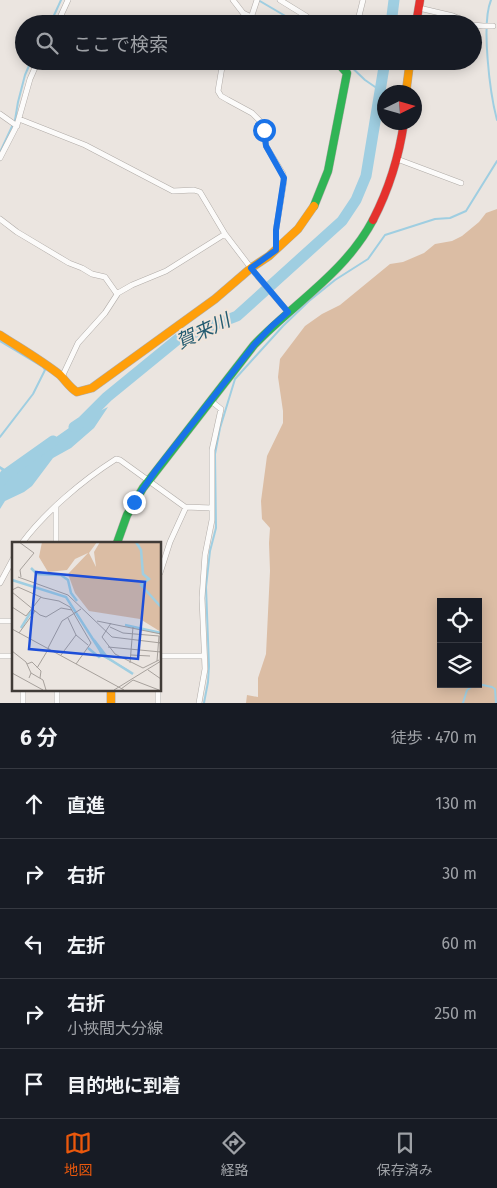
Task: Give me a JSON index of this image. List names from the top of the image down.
{
  "water": ["賀来川"],
  "north": "right",
  "page": {
    "search": "ここで検索",
    "heading": ["6 分", "徒歩 · 470 m"],
    "list": [
      ["直進", "130 m"],
      ["右折", "30 m"],
      ["左折", "60 m"],
      ["右折", "小挾間大分線", "250 m"],
      "目的地に到着"
    ],
    "nav": ["地図", "経路", "保存済み"]
  }
}
